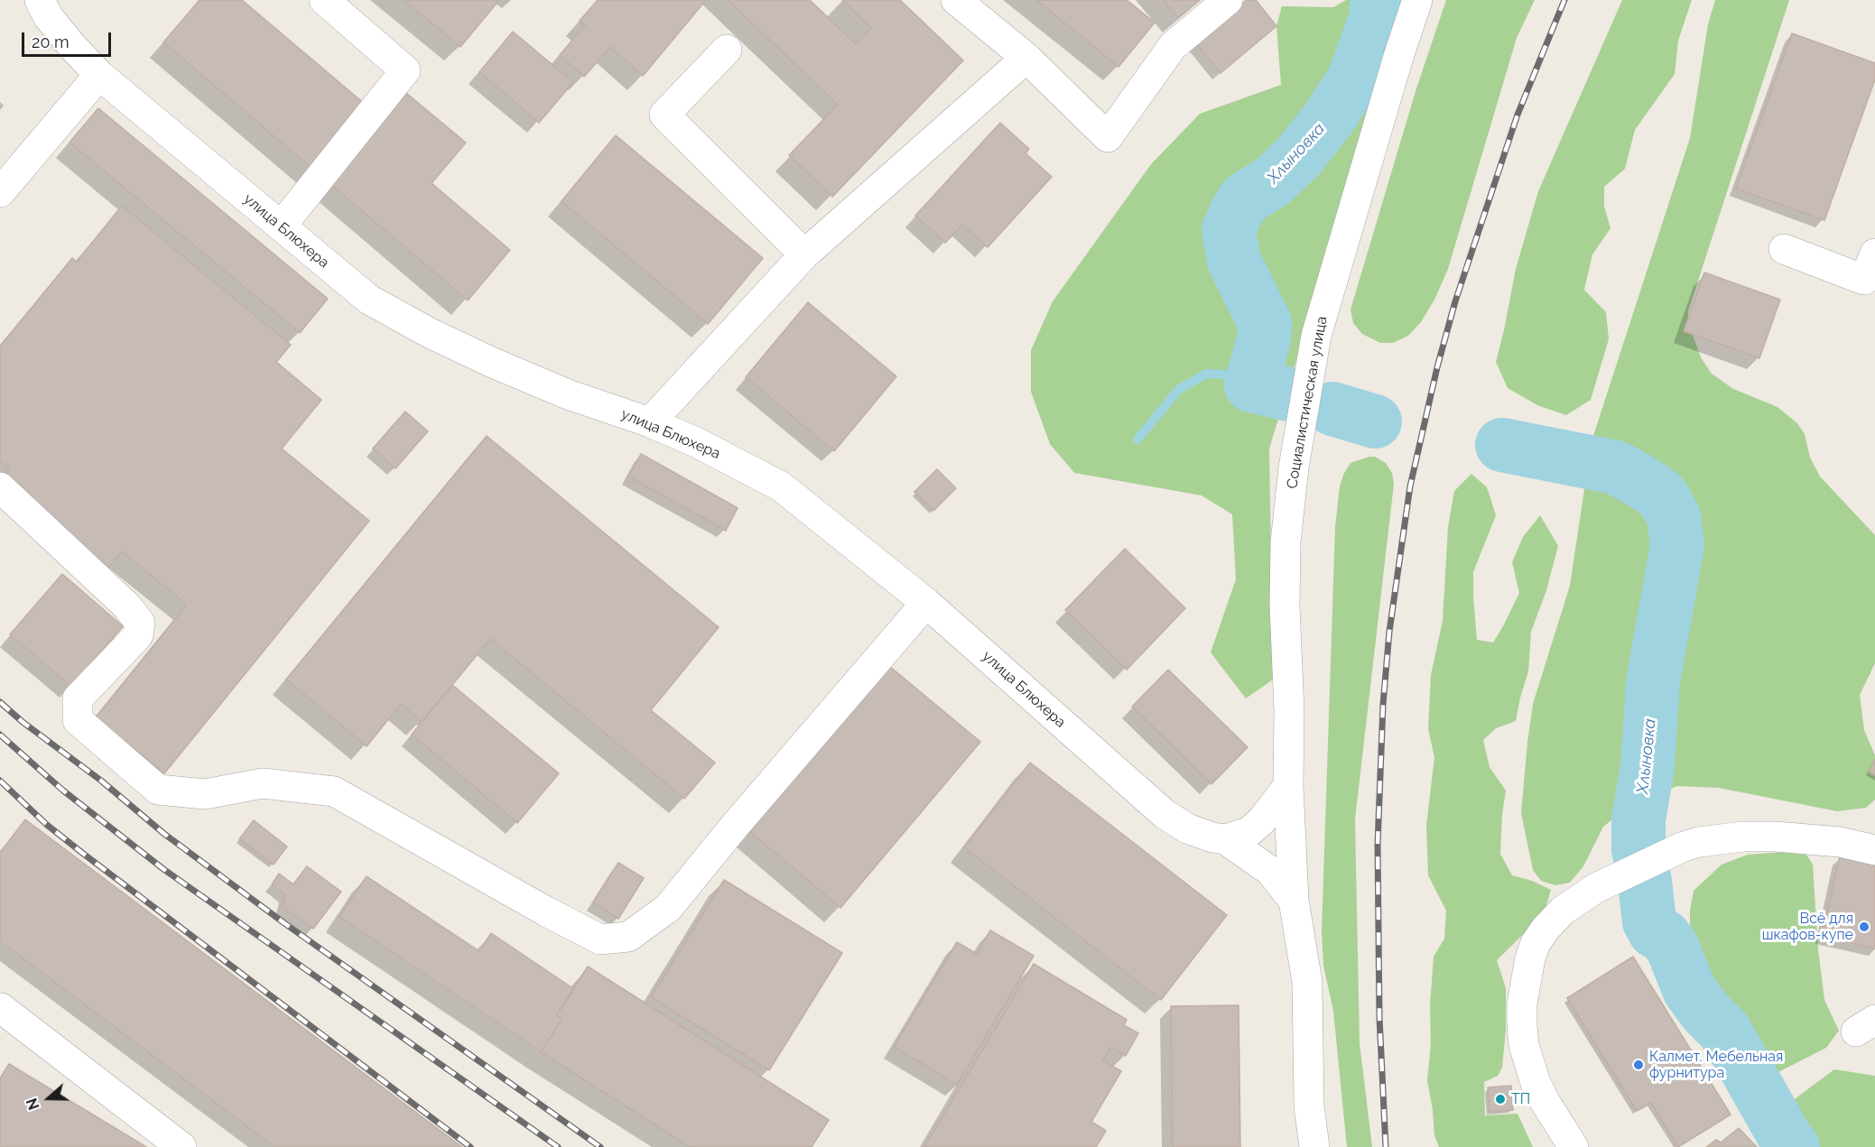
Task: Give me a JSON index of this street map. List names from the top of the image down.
{
  "streets": {
    "street": ["улица Блюхера", "Социалистическая улица"]
  },
  "water": ["Хлыновка"],
  "places": ["Всё для шкафов-купе", "Калмет. Мебельная фурнитура", "ТП"],
  "scale_bar": "20 m",
  "north": "left"
}
